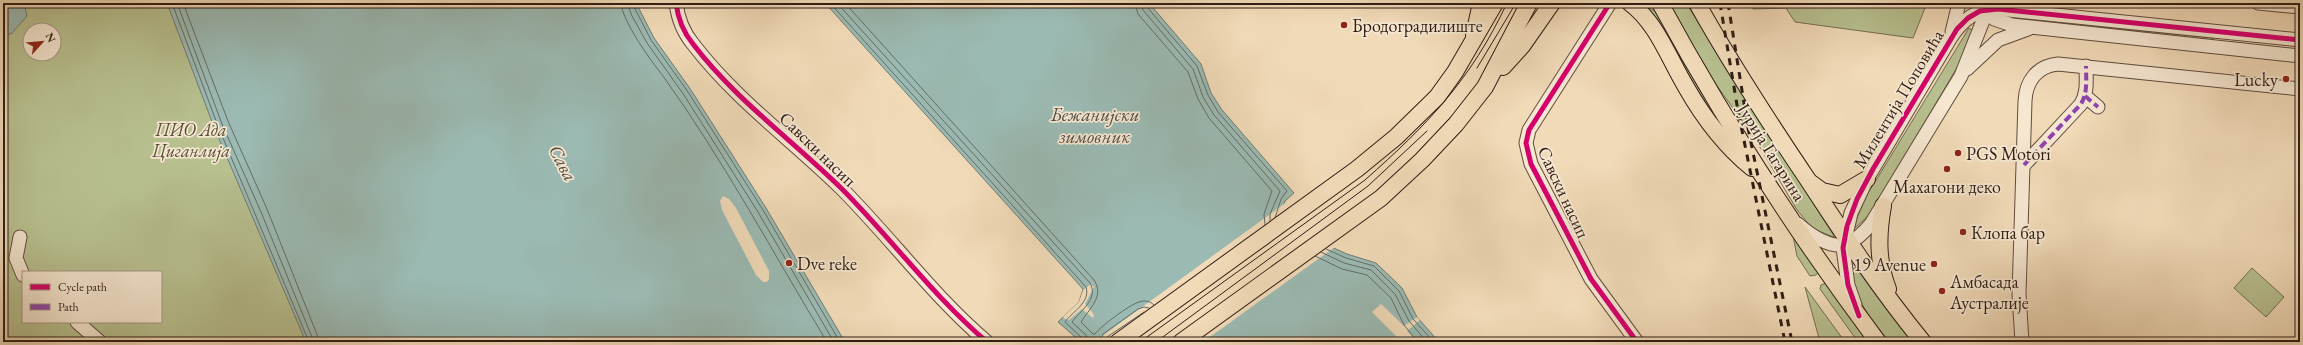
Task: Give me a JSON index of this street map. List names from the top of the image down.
{
  "streets": {
    "main road": ["Јурија Гагарина"],
    "street": ["Милентија Поповића", "Савски насип"]
  },
  "crossings": [
    ["Милентија Поповића", "Јурија Гагарина"]
  ],
  "water": ["Бежанијски зимовник", "Сава"],
  "parks": ["ПИО Ада Циганлија"],
  "places": [
    "Бродоградилиште",
    "Lucky",
    "PGS Motori",
    "Махагони деко",
    "Клопа бар",
    "Dve reke",
    "19 Avenue",
    "Амбасада Аустралије"
  ],
  "legend": ["Cycle path", "Path"],
  "north": "top right"
}
